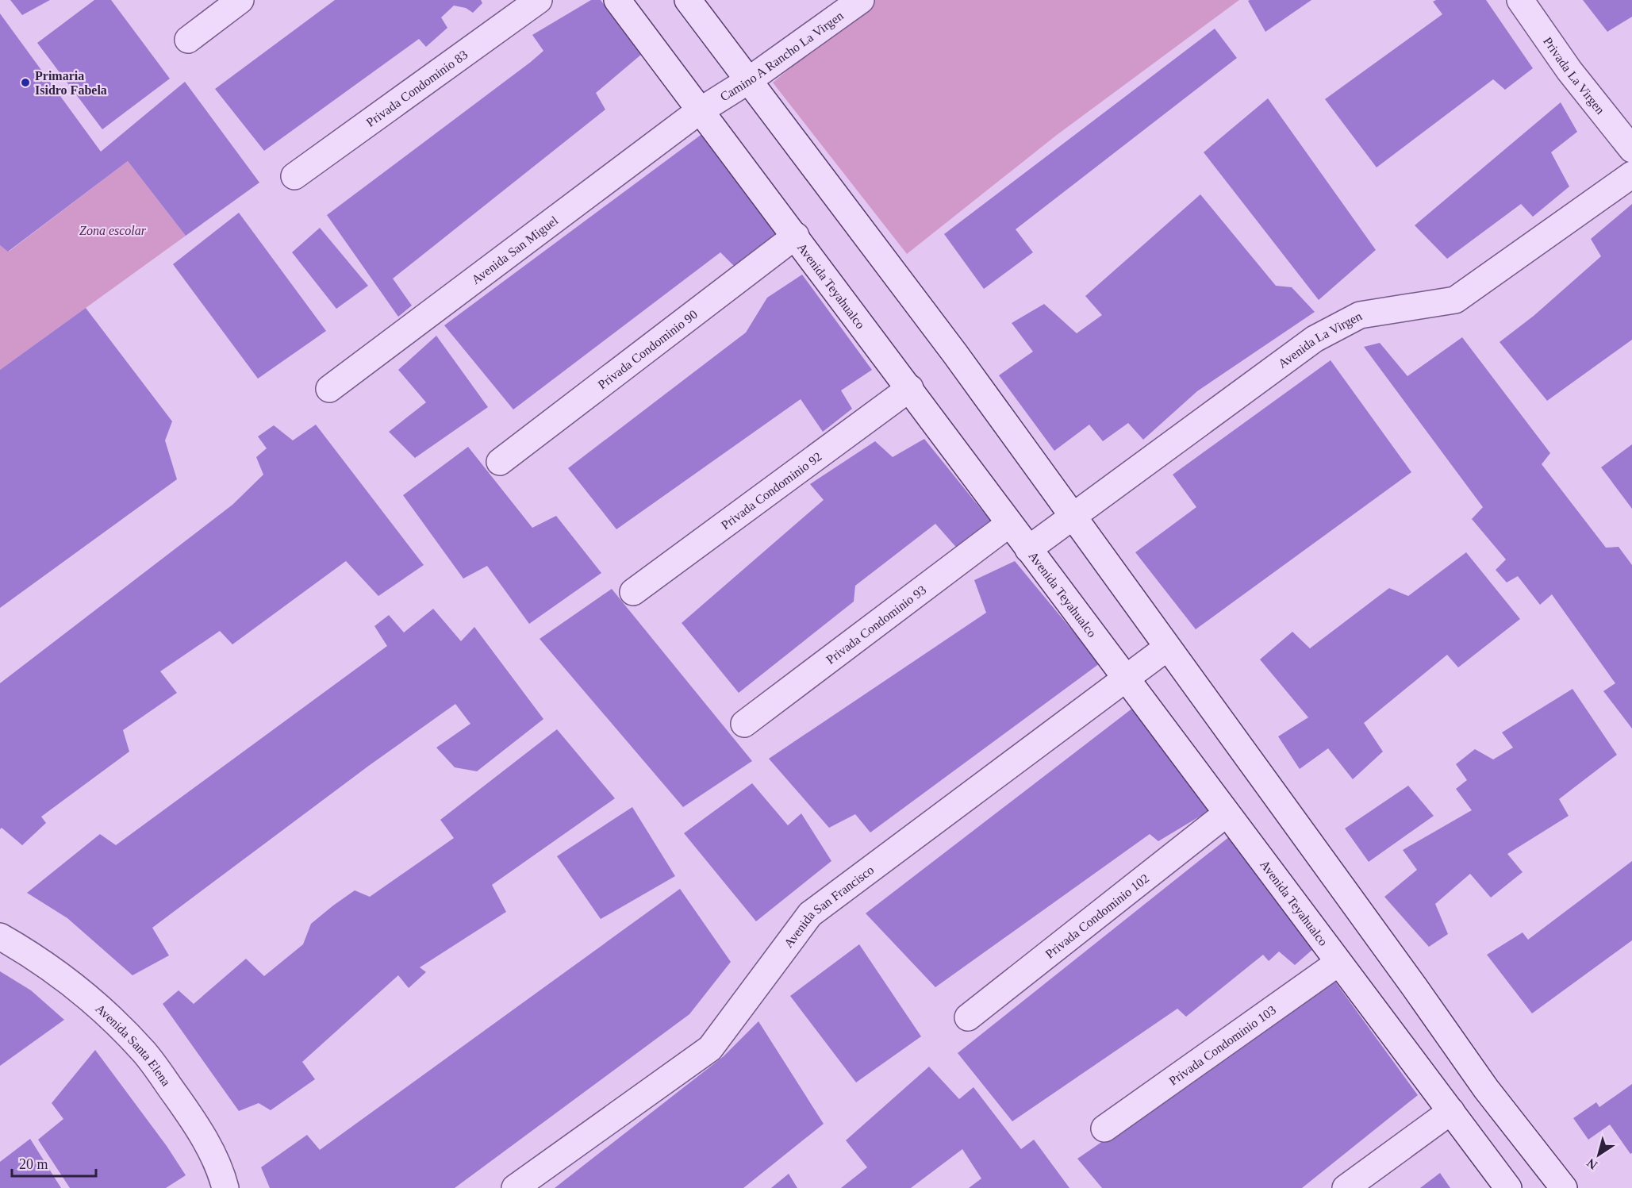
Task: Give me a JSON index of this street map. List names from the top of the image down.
{
  "streets": {
    "street": [
      "Camino A Rancho La Virgen",
      "Privada La Virgen",
      "Privada Condominio 83",
      "Avenida San Miguel",
      "Avenida Teyahualco",
      "Avenida La Virgen",
      "Privada Condominio 90",
      "Privada Condominio 92",
      "Privada Condominio 93",
      "Avenida San Francisco",
      "Privada Condominio 102",
      "Avenida Santa Elena",
      "Privada Condominio 103"
    ]
  },
  "crossings": [
    ["Camino A Rancho La Virgen", "Avenida San Miguel"],
    ["Camino A Rancho La Virgen", "Avenida Teyahualco"],
    ["Avenida San Miguel", "Avenida Teyahualco"],
    ["Avenida Teyahualco", "Avenida La Virgen"],
    ["Avenida Teyahualco", "Privada Condominio 90"],
    ["Avenida Teyahualco", "Privada Condominio 92"],
    ["Avenida Teyahualco", "Privada Condominio 93"],
    ["Avenida Teyahualco", "Avenida San Francisco"],
    ["Avenida Teyahualco", "Privada Condominio 102"],
    ["Avenida Teyahualco", "Privada Condominio 103"]
  ],
  "parks": ["Zona escolar"],
  "places": ["Primaria Isidro Fabela"],
  "scale_bar": "20 m",
  "north": "bottom left"
}
